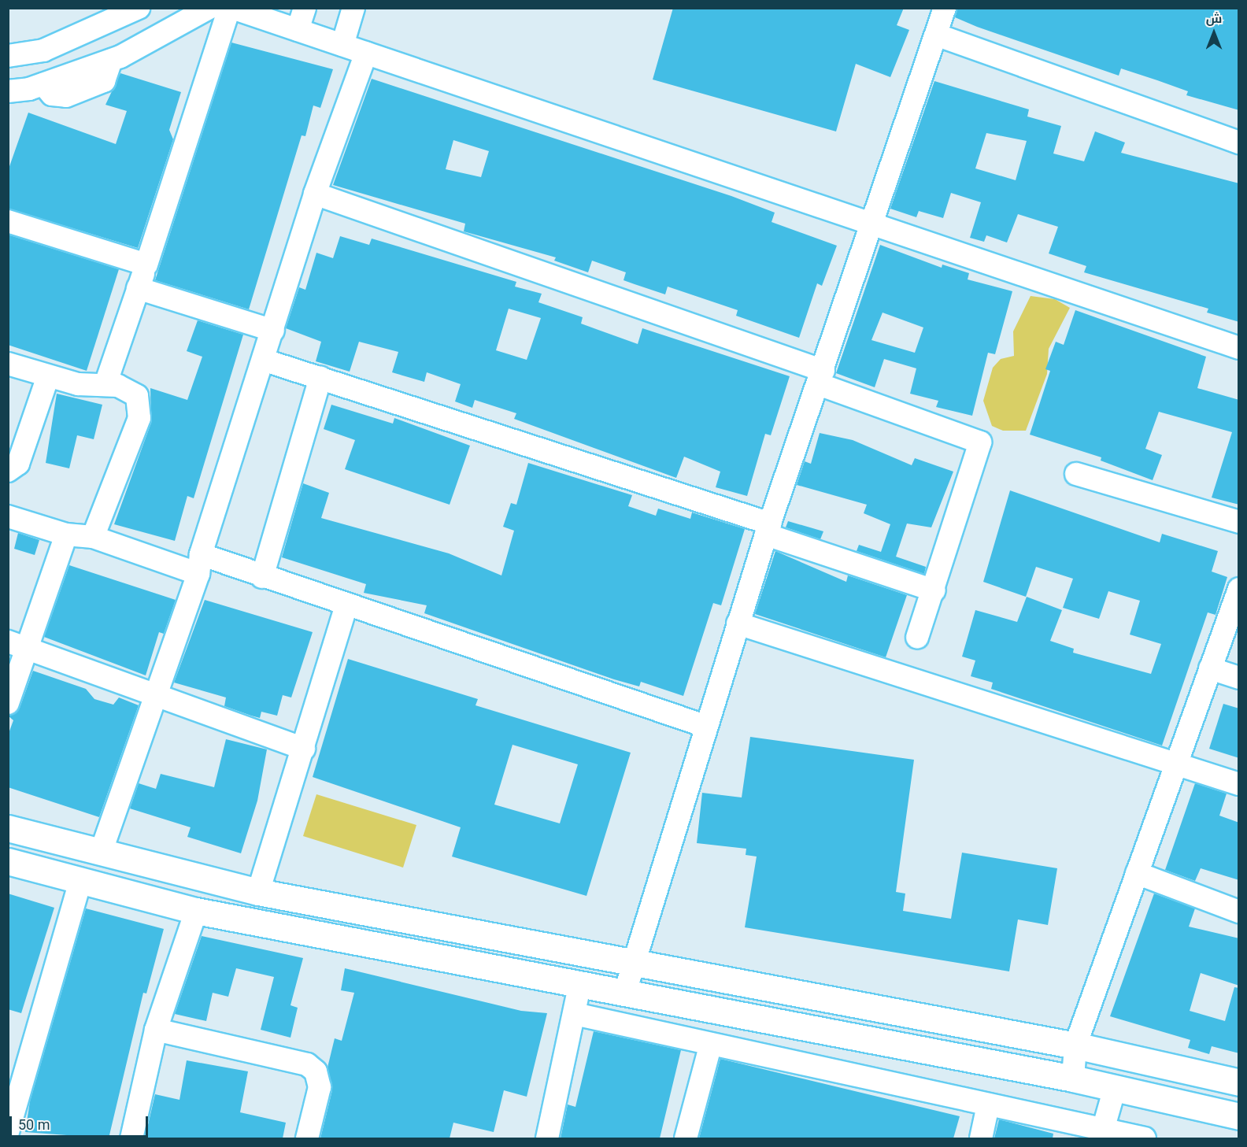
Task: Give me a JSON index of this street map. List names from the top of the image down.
{
  "scale_bar": "50 m",
  "north": "top"
}
